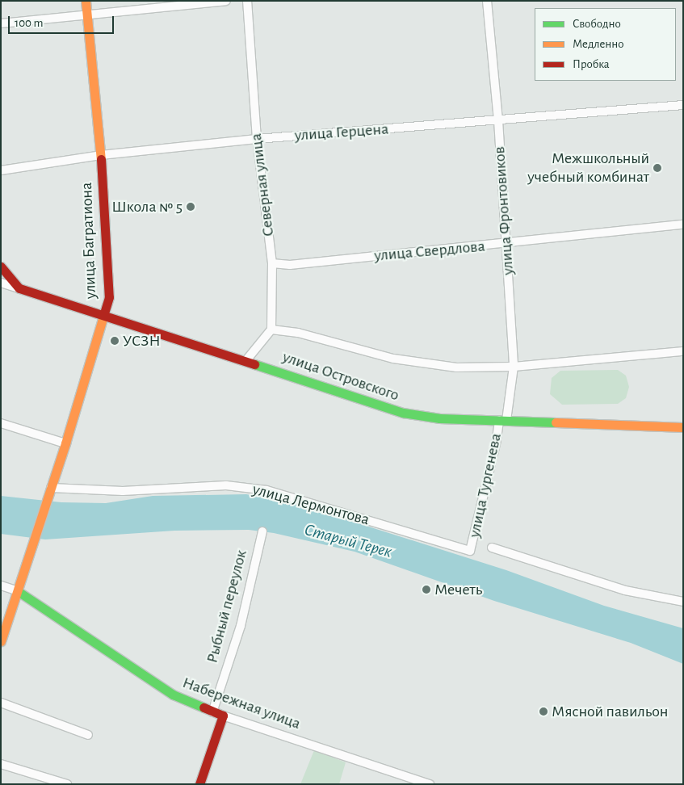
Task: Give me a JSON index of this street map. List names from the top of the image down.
{
  "streets": {
    "street": [
      "улица Герцена",
      "Северная улица",
      "улица Фронтовиков",
      "улица Багратиона",
      "улица Свердлова",
      "улица Островского",
      "улица Тургенева",
      "улица Лермонтова",
      "Рыбный переулок",
      "Набережная улица"
    ]
  },
  "crossings": [
    ["улица Герцена", "Северная улица"],
    ["улица Герцена", "улица Фронтовиков"],
    ["улица Герцена", "улица Багратиона"],
    ["Северная улица", "улица Свердлова"],
    ["Северная улица", "улица Островского"],
    ["улица Фронтовиков", "улица Свердлова"],
    ["улица Фронтовиков", "улица Островского"],
    ["улица Фронтовиков", "улица Тургенева"],
    ["улица Багратиона", "улица Островского"],
    ["улица Багратиона", "улица Лермонтова"],
    ["улица Багратиона", "Набережная улица"],
    ["улица Островского", "улица Тургенева"],
    ["улица Тургенева", "улица Лермонтова"],
    ["Рыбный переулок", "Набережная улица"]
  ],
  "water": ["Старый Терек"],
  "places": [
    "Межшкольный учебный комбинат",
    "Школа № 5",
    "УСЗН",
    "Мечеть",
    "Мясной павильон"
  ],
  "legend": ["Свободно", "Медленно", "Пробка"],
  "scale_bar": "100 m"
}
